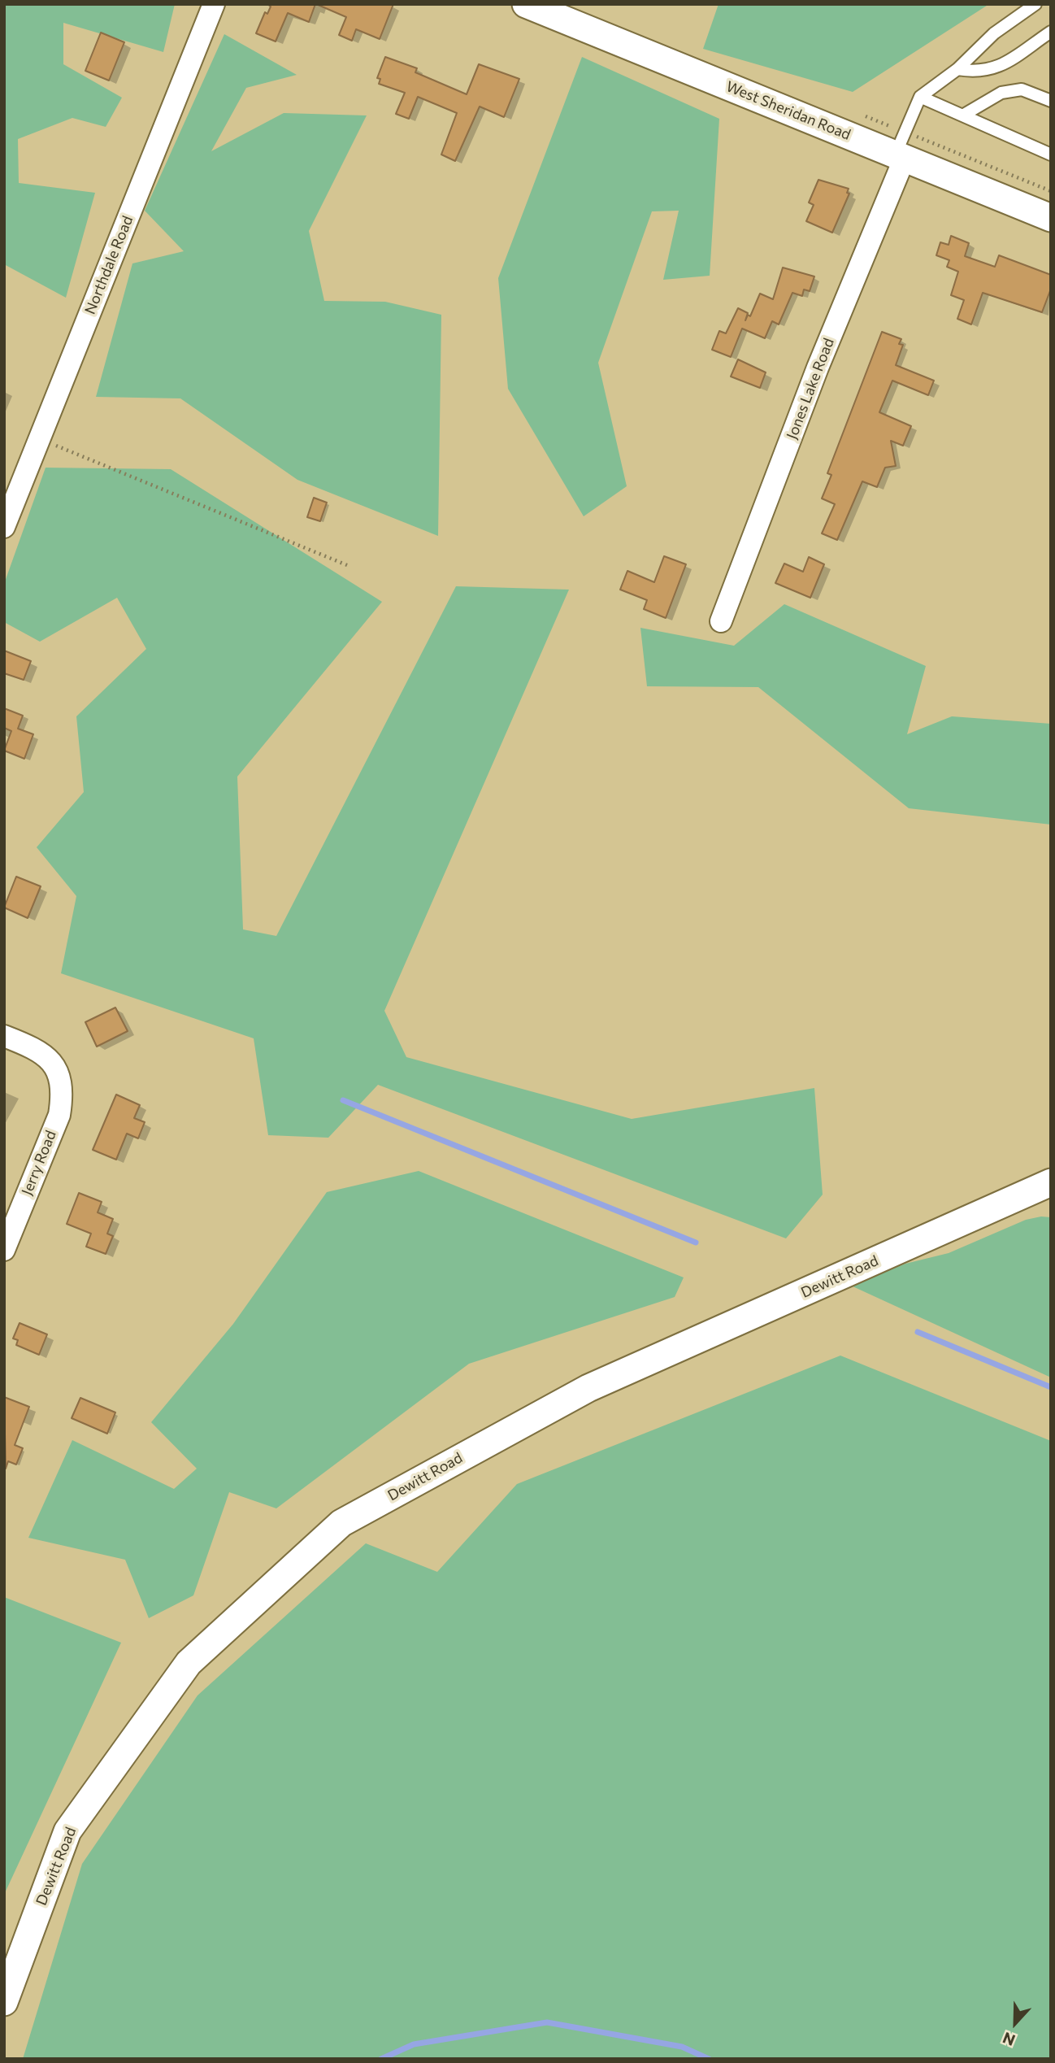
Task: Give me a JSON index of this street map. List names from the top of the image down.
{
  "streets": {
    "street": [
      "West Sheridan Road",
      "Northdale Road",
      "Jones Lake Road",
      "Jerry Road",
      "Dewitt Road"
    ]
  },
  "crossings": [
    ["West Sheridan Road", "Jones Lake Road"]
  ],
  "north": "bottom"
}
